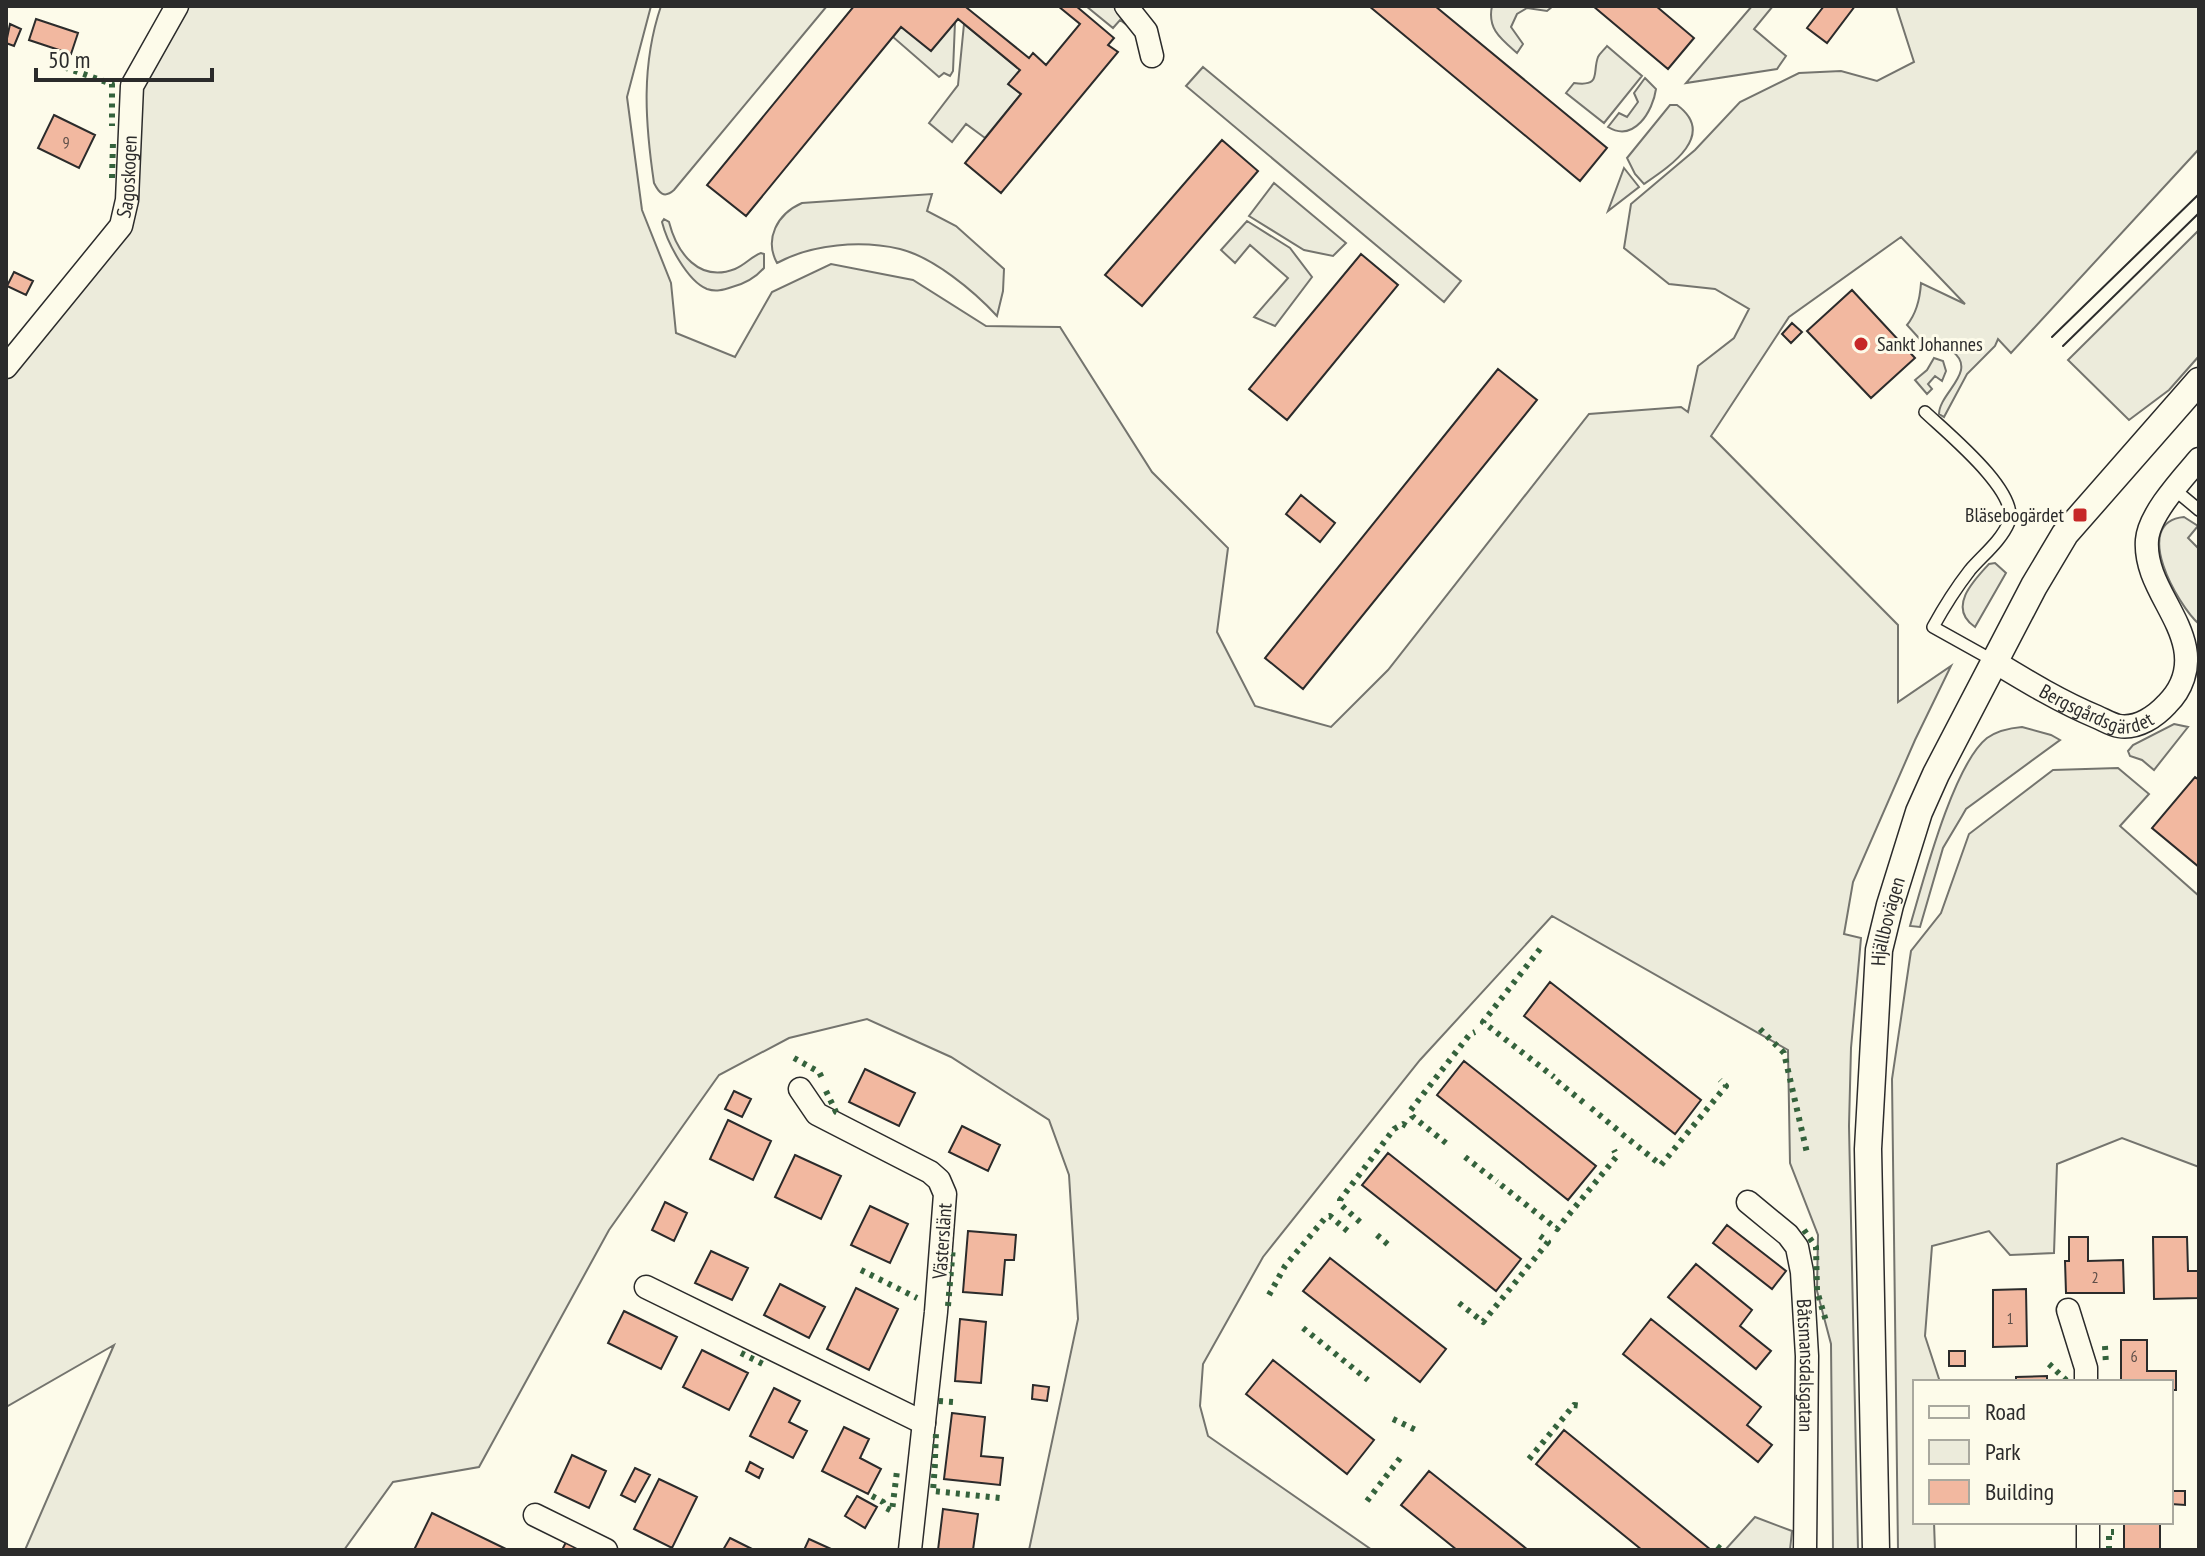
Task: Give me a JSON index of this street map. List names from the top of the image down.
{
  "streets": {
    "street": [
      "Sagoskogen",
      "Bergsgårdsgärdet",
      "Hjällbovägen",
      "Västerslänt",
      "Båtsmansdalsgatan"
    ]
  },
  "crossings": [
    ["Bergsgårdsgärdet", "Hjällbovägen"]
  ],
  "places": {
    "other": ["Sankt Johannes"],
    "transit": ["Bläsebogärdet"]
  },
  "house_numbers": [
    "9",
    "2",
    "1",
    "6"
  ],
  "legend": ["Road", "Park", "Building"],
  "scale_bar": "50 m"
}
